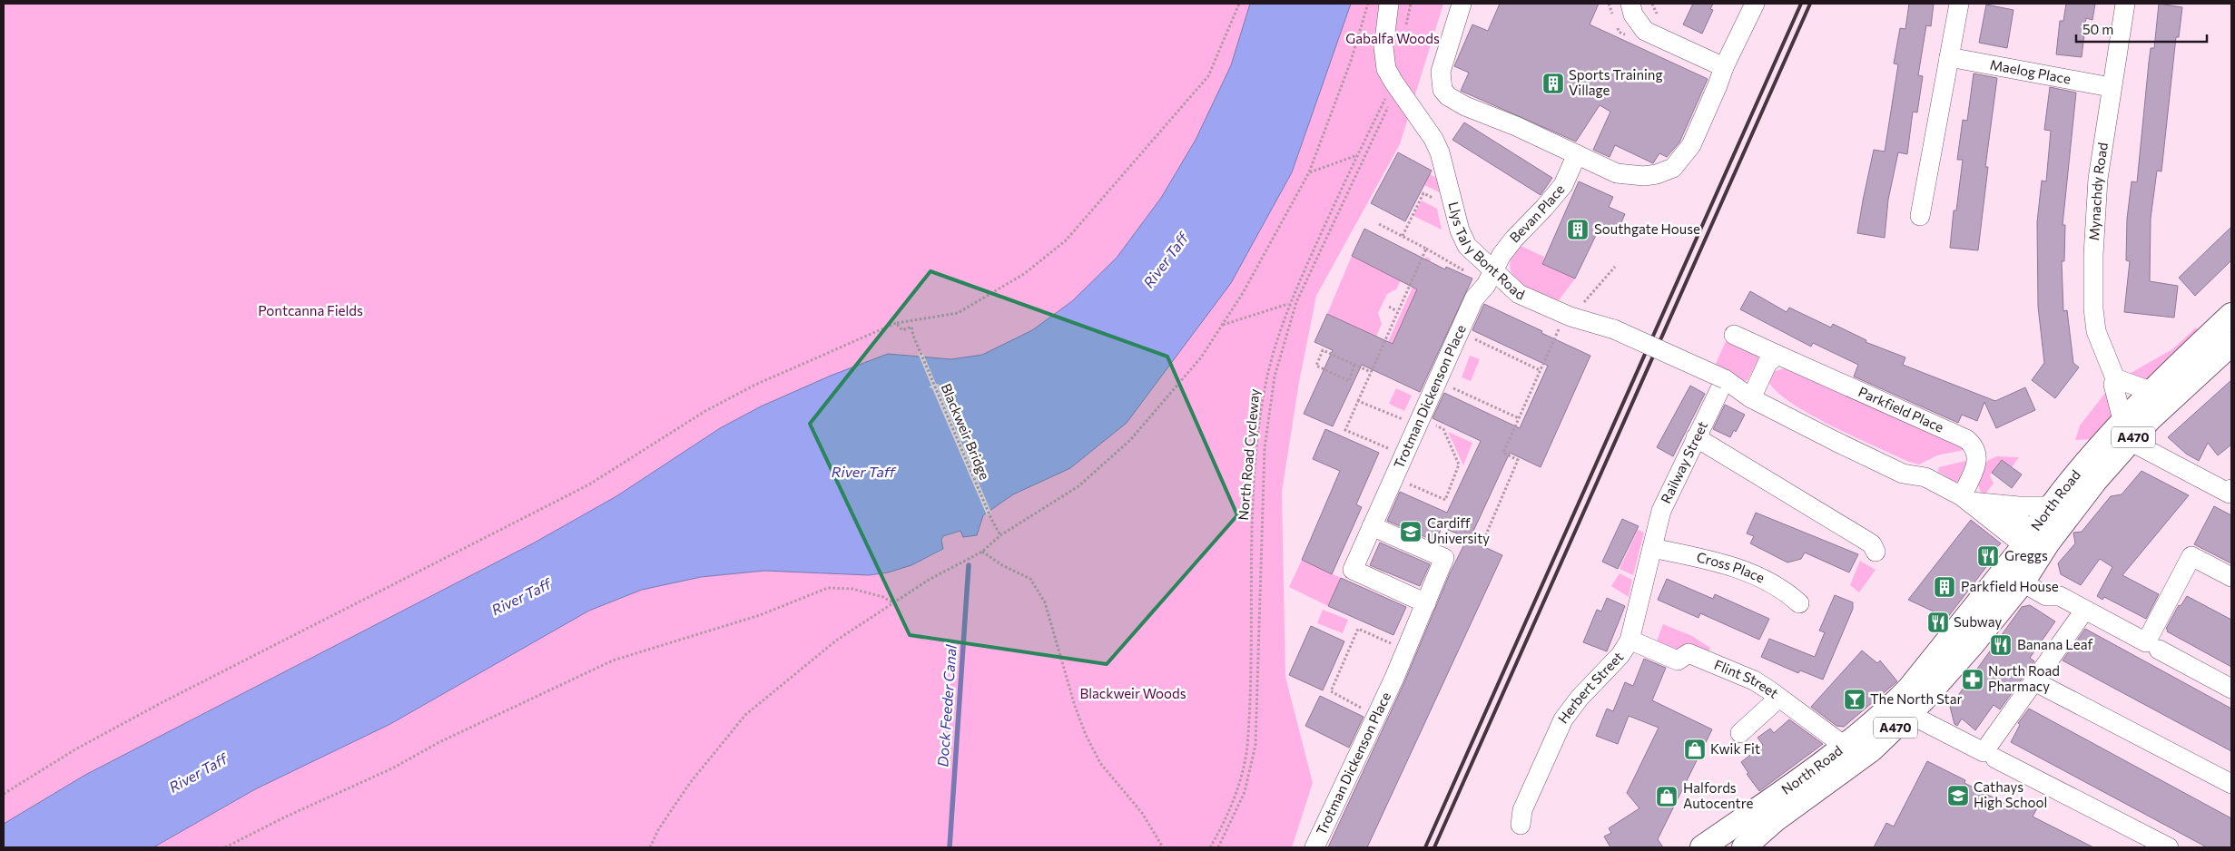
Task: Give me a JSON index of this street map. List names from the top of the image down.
{
  "streets": {
    "main road": ["A470", "North Road"],
    "street": [
      "Maelog Place",
      "Mynachdy Road",
      "Bevan Place",
      "Llys Tal y Bont Road",
      "Trotman Dickenson Place",
      "Parkfield Place",
      "Railway Street",
      "Cross Place",
      "Flint Street",
      "Herbert Street"
    ],
    "path": ["Blackweir Bridge", "North Road Cycleway"]
  },
  "crossings": [
    ["Maelog Place", "Mynachdy Road"],
    ["Mynachdy Road", "North Road"],
    ["Bevan Place", "Llys Tal y Bont Road"],
    ["Bevan Place", "Trotman Dickenson Place"],
    ["Llys Tal y Bont Road", "Trotman Dickenson Place"],
    ["Llys Tal y Bont Road", "North Road Cycleway"],
    ["Llys Tal y Bont Road", "Railway Street"],
    ["Railway Street", "Cross Place"],
    ["Railway Street", "Herbert Street"],
    ["North Road", "Flint Street"],
    ["Cross Place", "Herbert Street"]
  ],
  "water": ["River Taff", "Dock Feeder Canal"],
  "parks": ["Gabalfa Woods", "Pontcanna Fields", "Blackweir Woods"],
  "places": {
    "building": ["Sports Training Village", "Southgate House", "Parkfield House"],
    "school or university": ["Cardiff University", "Cathays High School"],
    "restaurant": ["Greggs", "Subway", "Banana Leaf"],
    "pharmacy": ["North Road Pharmacy"],
    "bar": ["The North Star"],
    "shop": ["Kwik Fit", "Halfords Autocentre"]
  },
  "scale_bar": "50 m"
}
